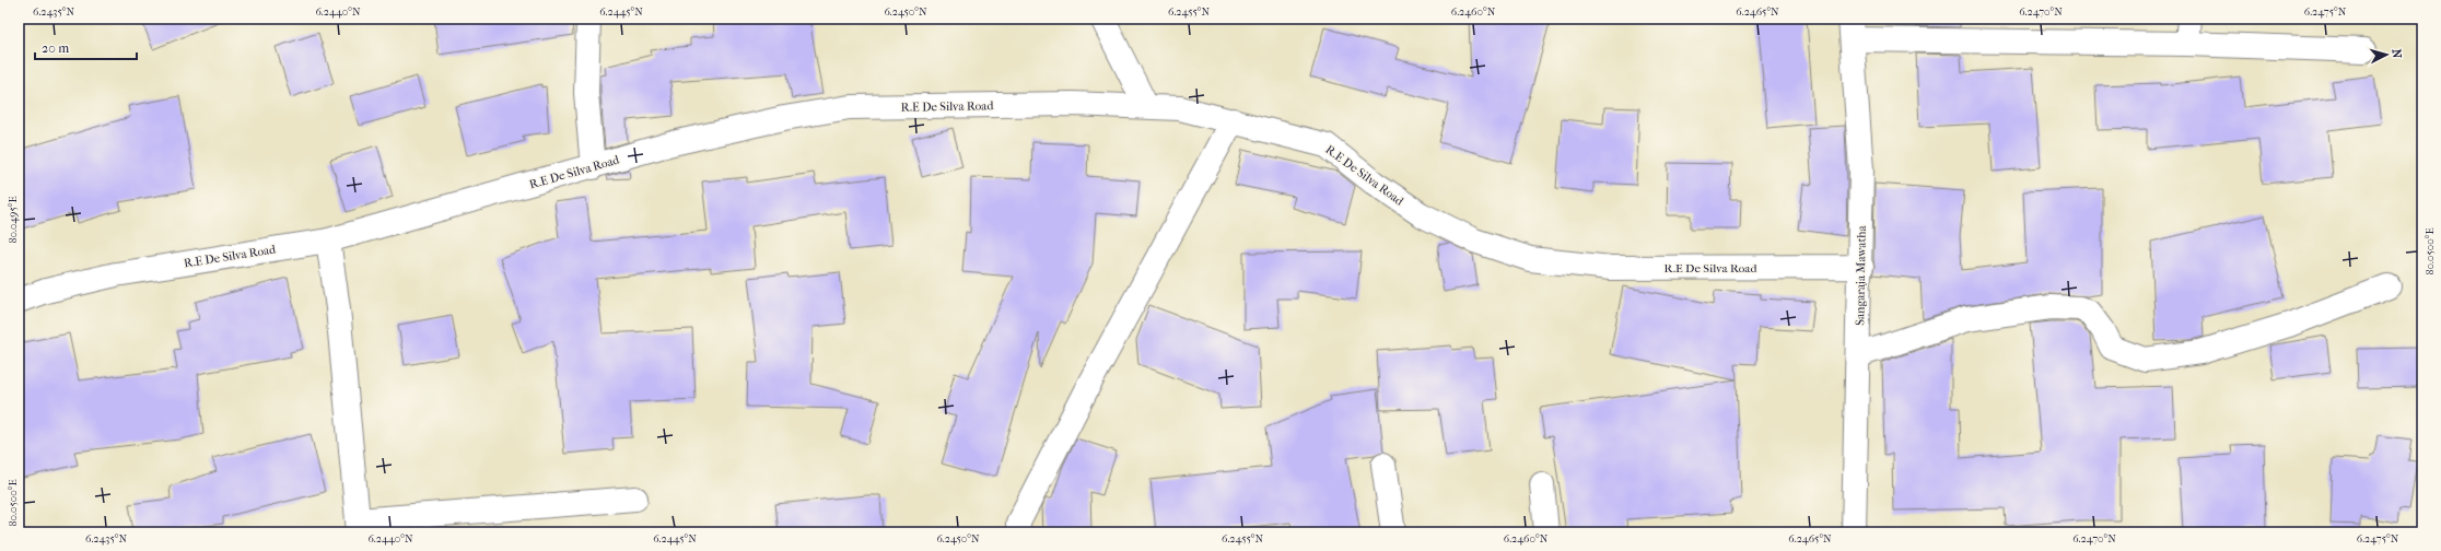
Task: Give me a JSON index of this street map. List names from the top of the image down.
{
  "streets": {
    "street": ["R.E De Silva Road", "Sangaraja Mawatha"]
  },
  "crossings": [
    ["R.E De Silva Road", "Sangaraja Mawatha"]
  ],
  "scale_bar": "20 m",
  "north": "right",
  "coordinates": [
    "6.2435°N",
    "6.2440°N",
    "6.2445°N",
    "6.2450°N",
    "6.2455°N",
    "6.2460°N",
    "6.2465°N",
    "6.2470°N",
    "6.2475°N",
    "80.0495°E",
    "80.0500°E"
  ]
}
